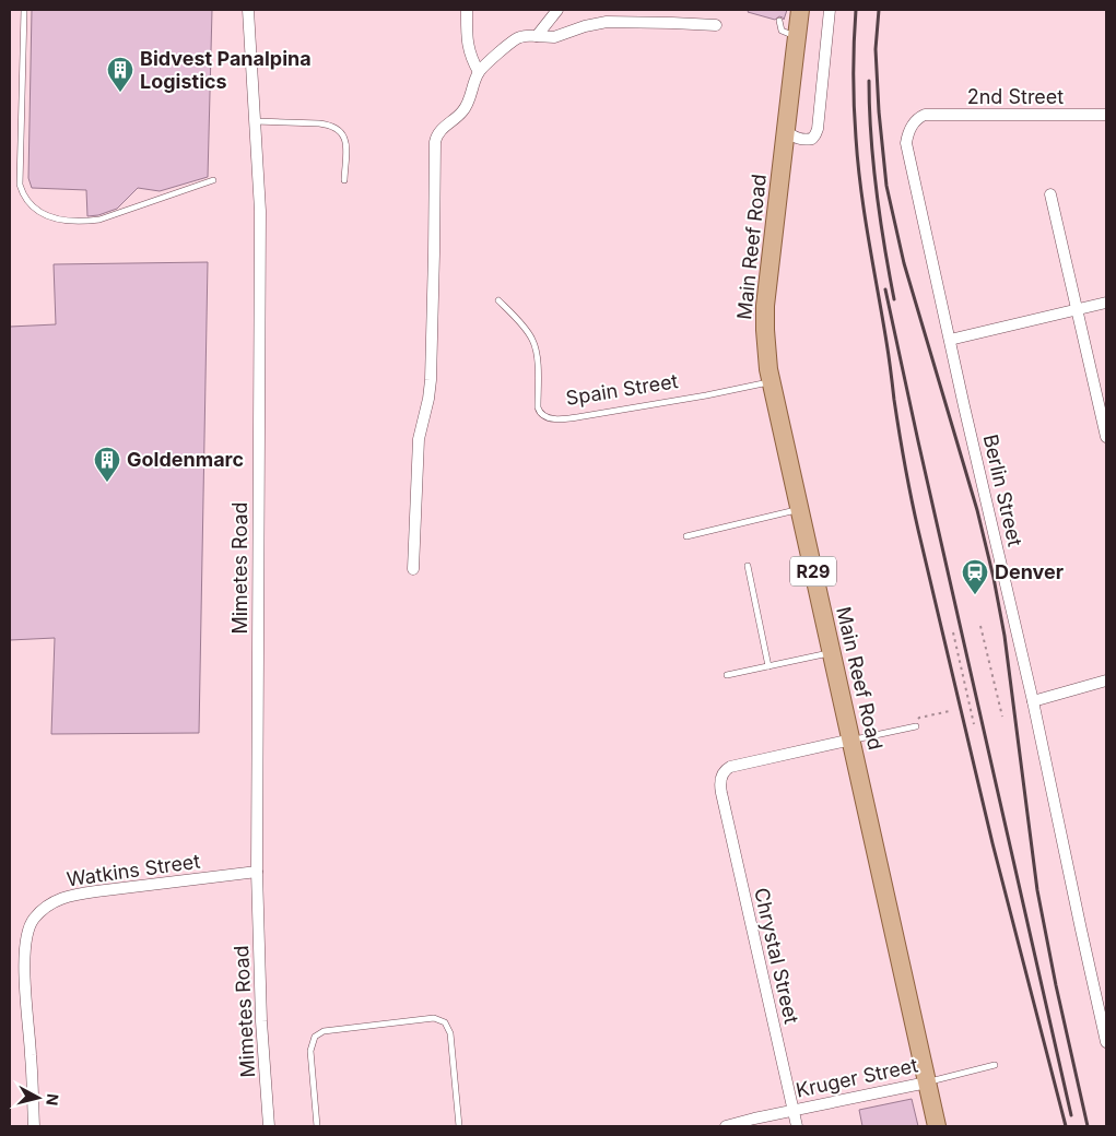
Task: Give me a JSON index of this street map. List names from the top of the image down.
{
  "streets": {
    "main road": ["Main Reef Road", "R29"],
    "street": [
      "2nd Street",
      "Berlin Street",
      "Mimetes Road",
      "Watkins Street",
      "Chrystal Street",
      "Kruger Street"
    ],
    "lane": ["Spain Street"]
  },
  "crossings": [
    ["2nd Street", "Berlin Street"],
    ["Main Reef Road", "Spain Street"],
    ["Main Reef Road", "Chrystal Street"],
    ["Main Reef Road", "Kruger Street"],
    ["Mimetes Road", "Watkins Street"],
    ["Chrystal Street", "Kruger Street"]
  ],
  "places": {
    "building": ["Bidvest Panalpina Logistics", "Goldenmarc"],
    "station": ["Denver"]
  },
  "north": "right"
}
